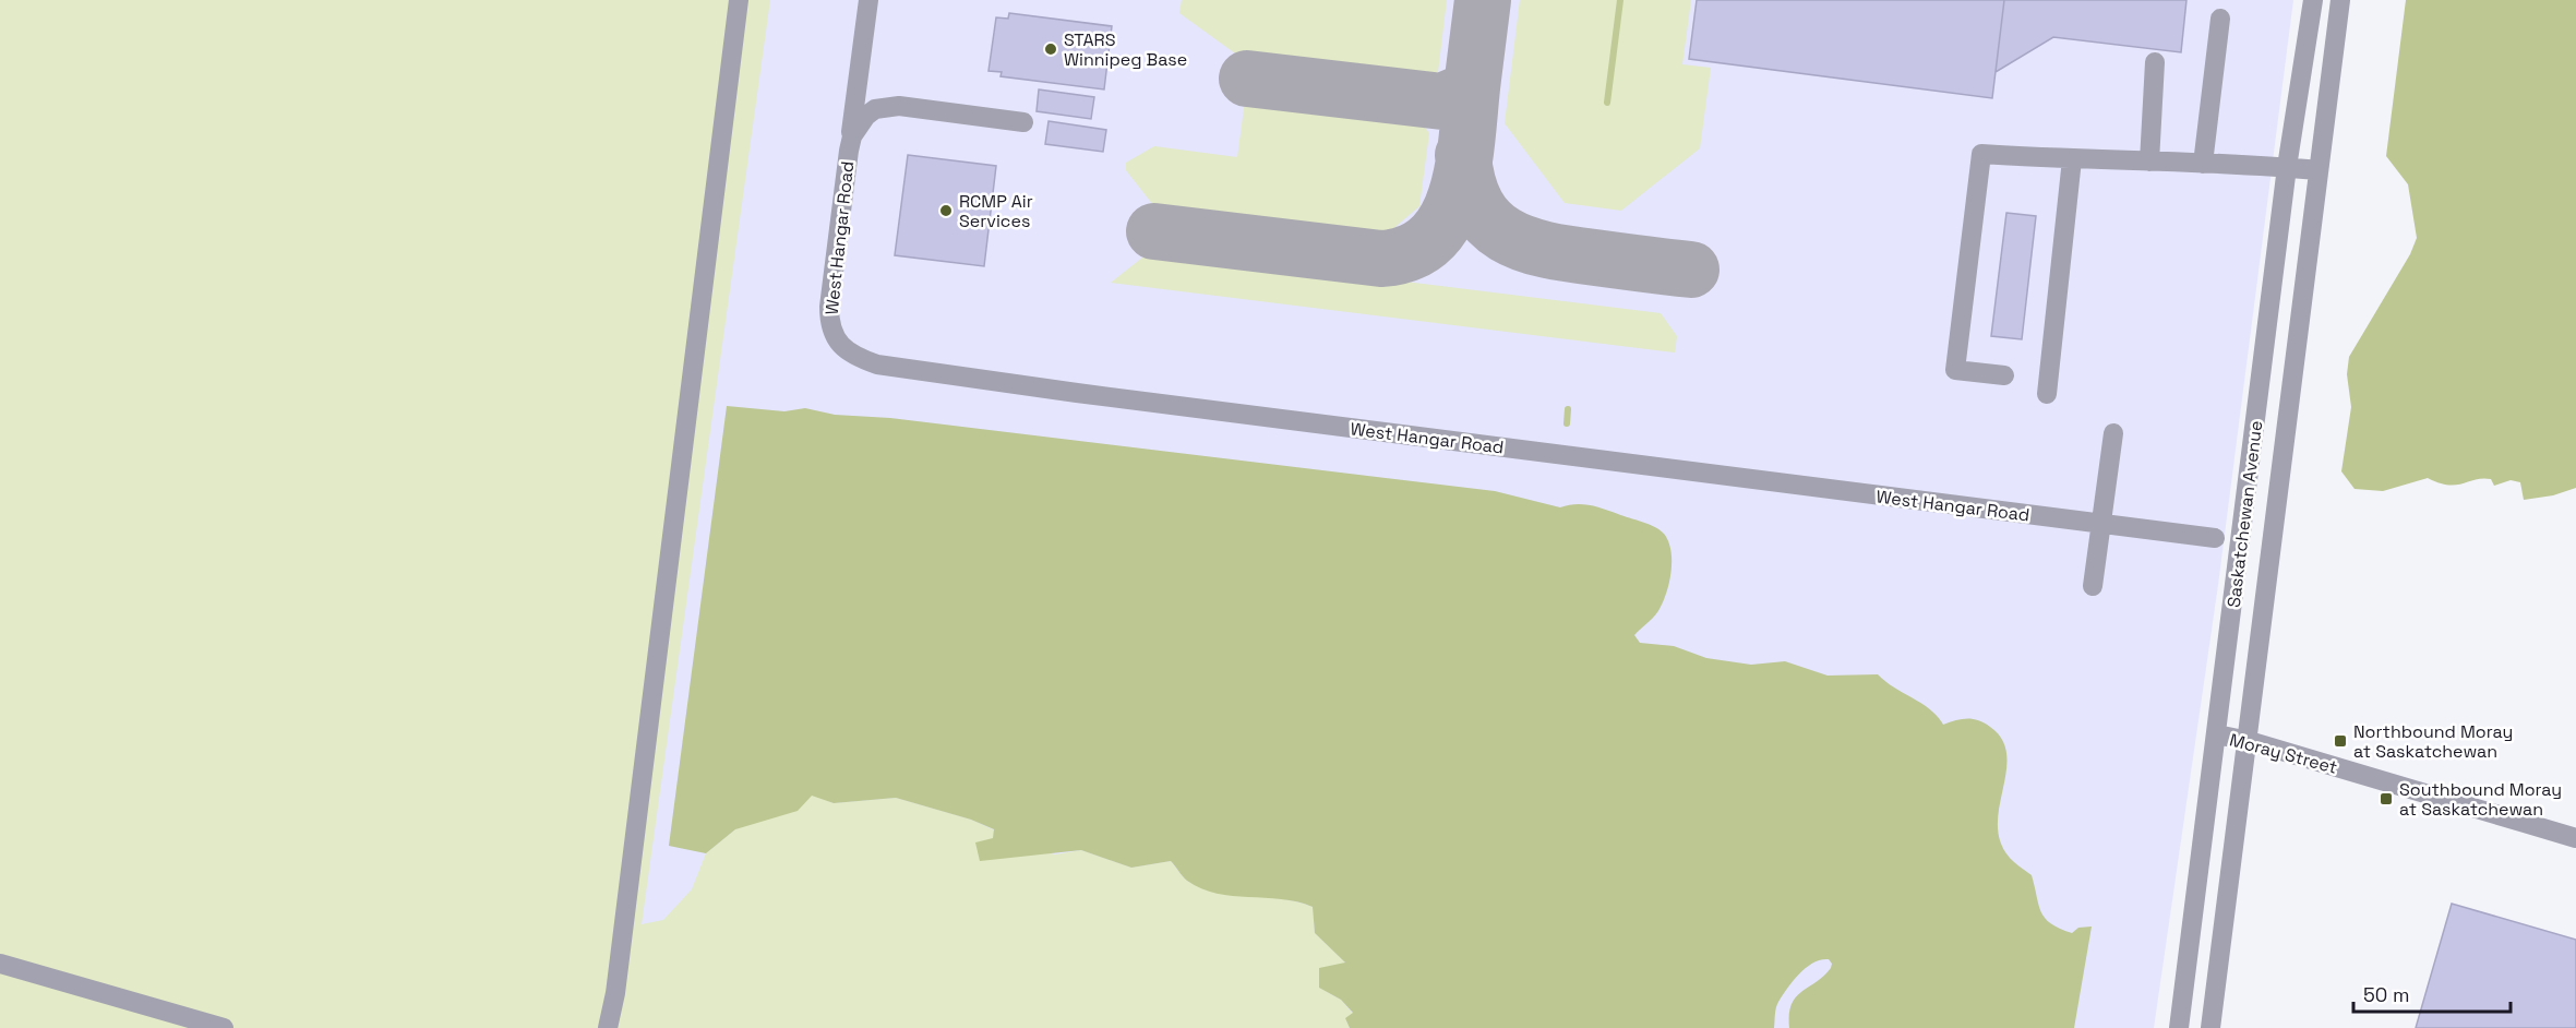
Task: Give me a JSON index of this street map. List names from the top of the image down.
{
  "streets": {
    "street": ["West Hangar Road", "Saskatchewan Avenue", "Moray Street"]
  },
  "crossings": [
    ["Saskatchewan Avenue", "Moray Street"]
  ],
  "places": {
    "other": ["STARS Winnipeg Base", "RCMP Air Services"],
    "transit": ["Northbound Moray at Saskatchewan", "Southbound Moray at Saskatchewan"]
  },
  "scale_bar": "50 m"
}
